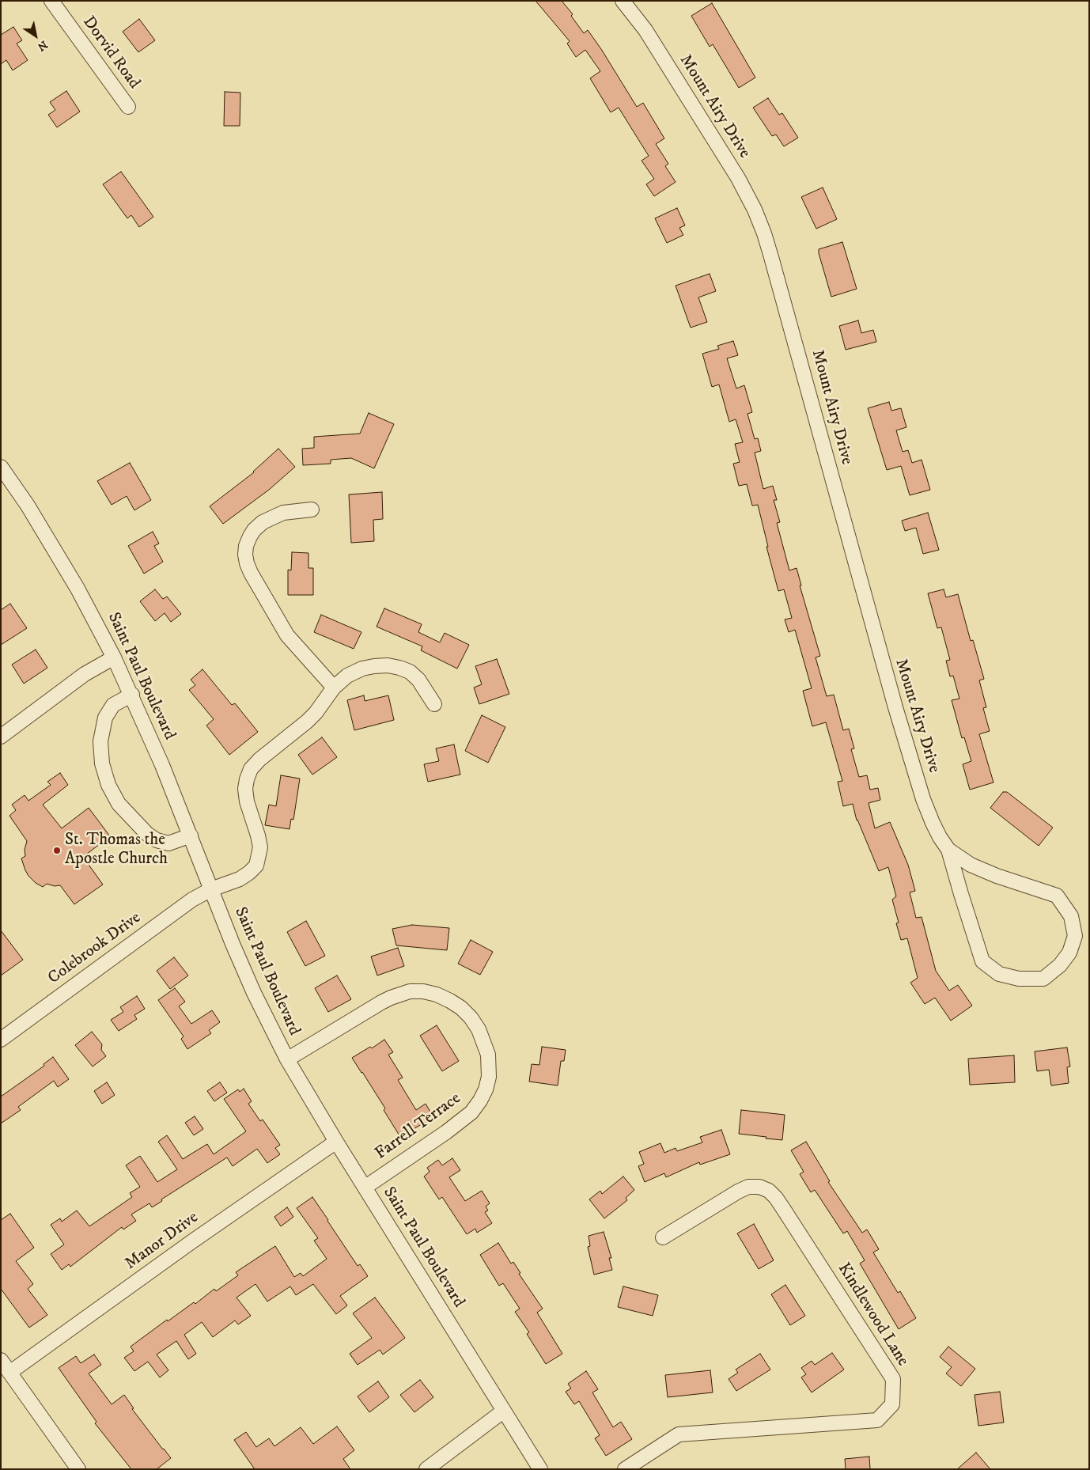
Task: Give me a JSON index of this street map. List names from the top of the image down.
{
  "streets": {
    "street": [
      "Dorvid Road",
      "Mount Airy Drive",
      "Saint Paul Boulevard",
      "Colebrook Drive",
      "Farrell Terrace",
      "Manor Drive",
      "Kindlewood Lane"
    ]
  },
  "crossings": [
    ["Saint Paul Boulevard", "Colebrook Drive"],
    ["Saint Paul Boulevard", "Farrell Terrace"],
    ["Saint Paul Boulevard", "Manor Drive"]
  ],
  "places": ["St. Thomas the Apostle Church"],
  "north": "bottom right"
}
